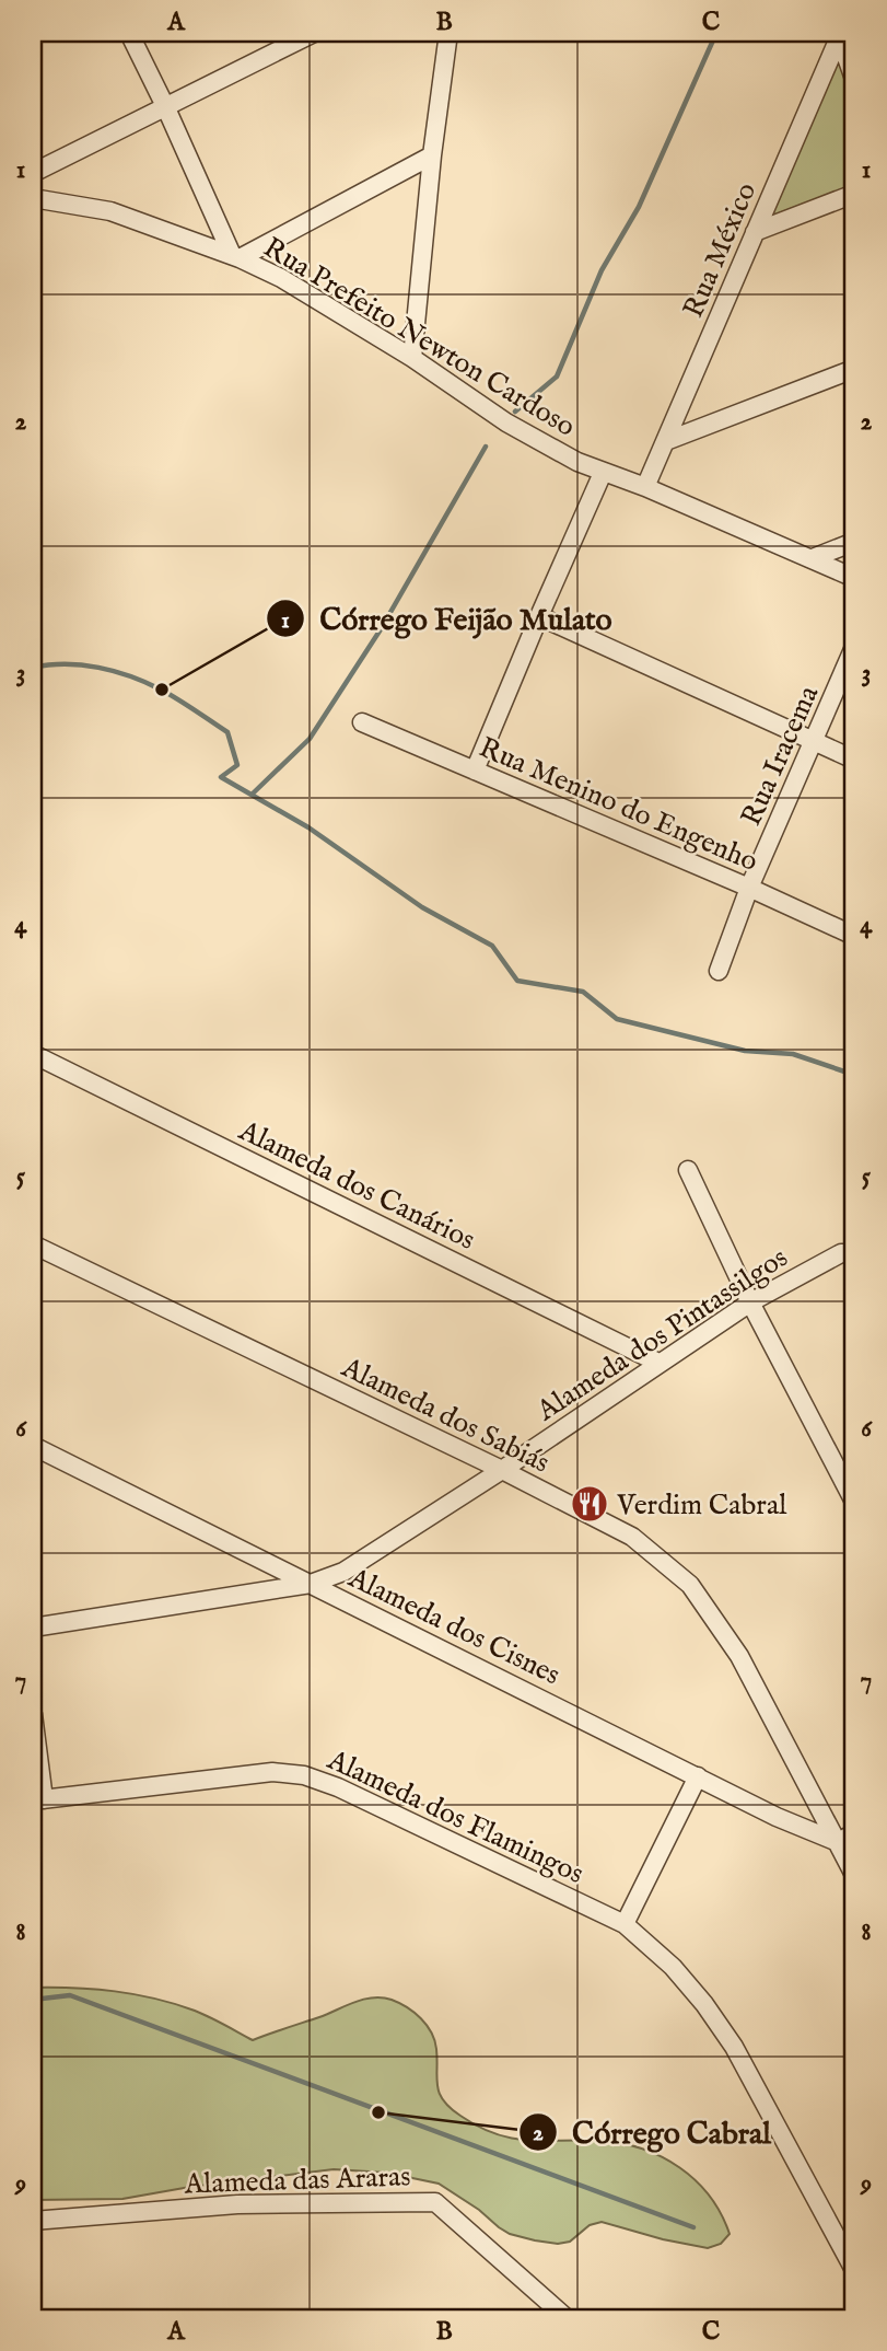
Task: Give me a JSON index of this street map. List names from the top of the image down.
{
  "streets": {
    "street": [
      "Rua México",
      "Rua Prefeito Newton Cardoso",
      "Rua Iracema",
      "Rua Menino do Engenho",
      "Alameda dos Canários",
      "Alameda dos Pintassilgos",
      "Alameda dos Sabiás",
      "Alameda dos Cisnes",
      "Alameda dos Flamingos",
      "Alameda das Araras"
    ]
  },
  "crossings": [
    ["Rua México", "Rua Prefeito Newton Cardoso"],
    ["Rua Iracema", "Rua Menino do Engenho"],
    ["Alameda dos Canários", "Alameda dos Pintassilgos"],
    ["Alameda dos Pintassilgos", "Alameda dos Sabiás"],
    ["Alameda dos Pintassilgos", "Alameda dos Cisnes"],
    ["Alameda dos Sabiás", "Alameda dos Cisnes"]
  ],
  "places": {
    "other": ["Córrego Feijão Mulato", "Córrego Cabral"],
    "restaurant": ["Verdim Cabral"]
  },
  "grid": {
    "columns": ["A", "B", "C"],
    "rows": [
      "1",
      "2",
      "3",
      "4",
      "5",
      "6",
      "7",
      "8",
      "9"
    ]
  }
}
